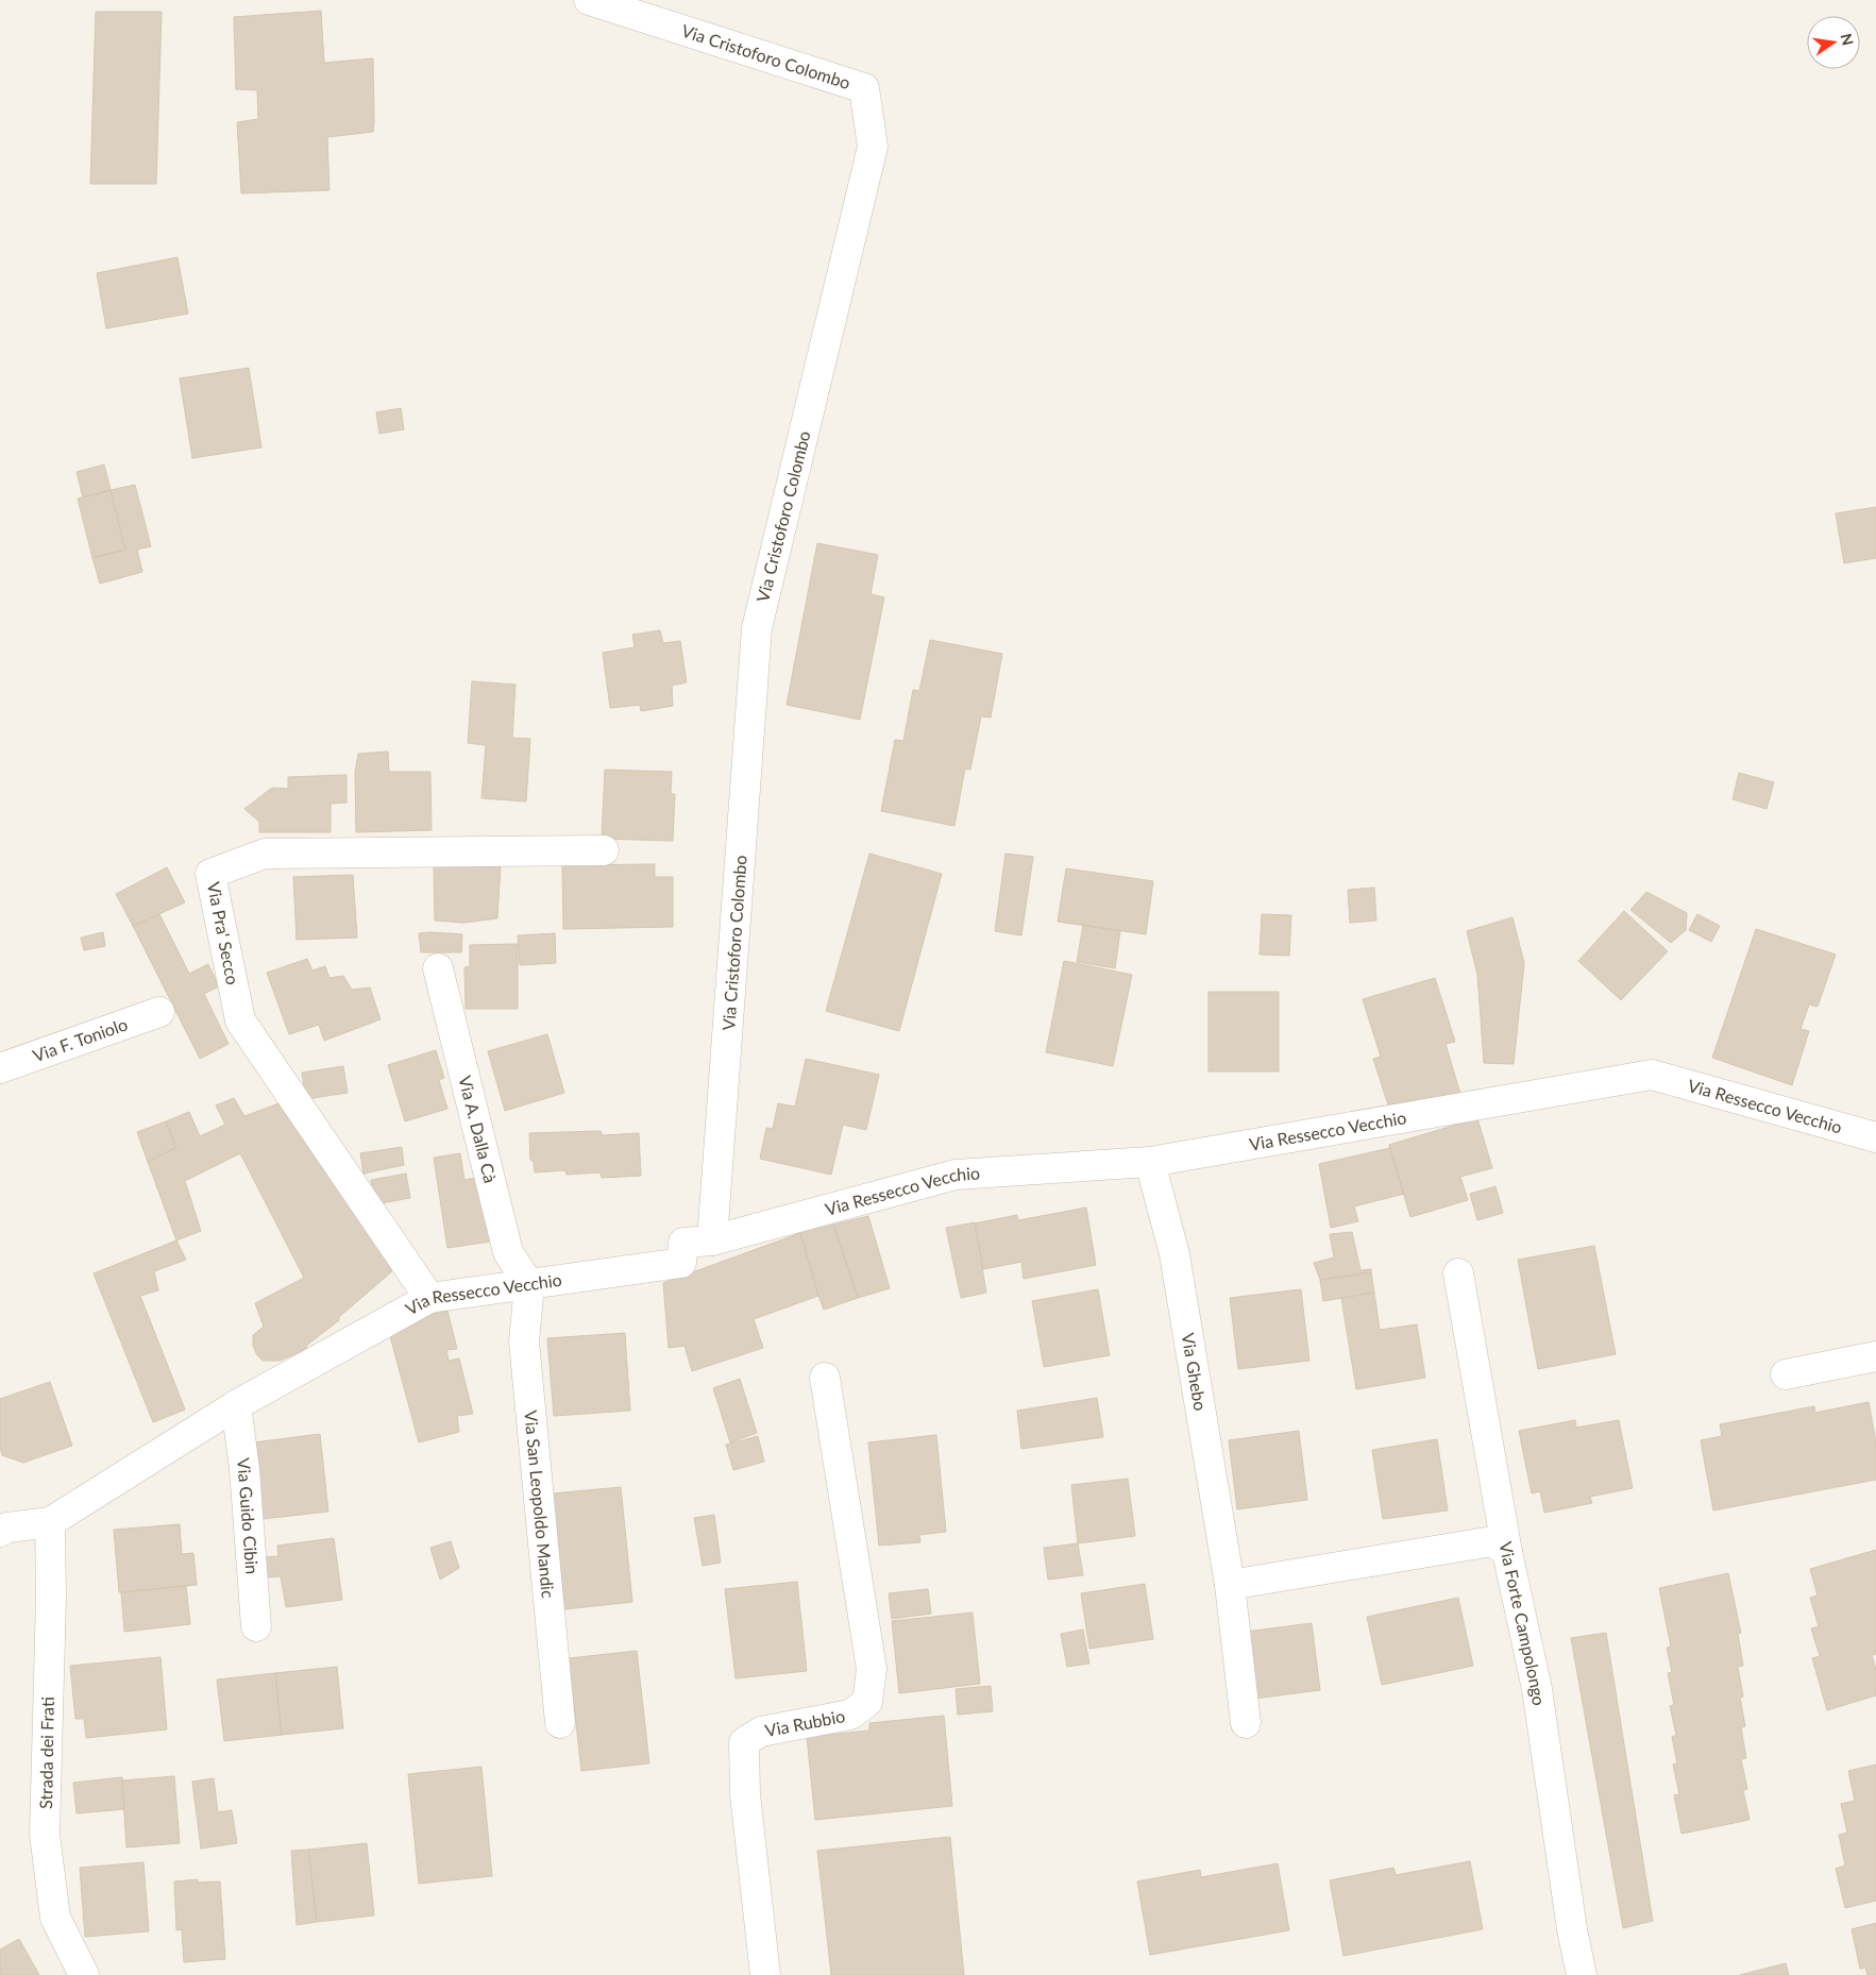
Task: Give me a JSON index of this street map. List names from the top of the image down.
{
  "streets": {
    "street": [
      "Via Cristoforo Colombo",
      "Via Pra' Secco",
      "Via F. Toniolo",
      "Via Ressecco Vecchio",
      "Via A. Dalla Cà",
      "Via Ghebo",
      "Via San Leopoldo Mandic",
      "Via Guido Cibin",
      "Via Forte Campolongo",
      "Via Rubbio",
      "Strada dei Frati"
    ]
  },
  "crossings": [
    ["Via Cristoforo Colombo", "Via Ressecco Vecchio"],
    ["Via Pra' Secco", "Via Ressecco Vecchio"],
    ["Via Ressecco Vecchio", "Via A. Dalla Cà"],
    ["Via Ressecco Vecchio", "Via Ghebo"],
    ["Via Ressecco Vecchio", "Via San Leopoldo Mandic"],
    ["Via Ressecco Vecchio", "Via Guido Cibin"],
    ["Via Ressecco Vecchio", "Strada dei Frati"],
    ["Via A. Dalla Cà", "Via San Leopoldo Mandic"]
  ],
  "north": "right"
}
